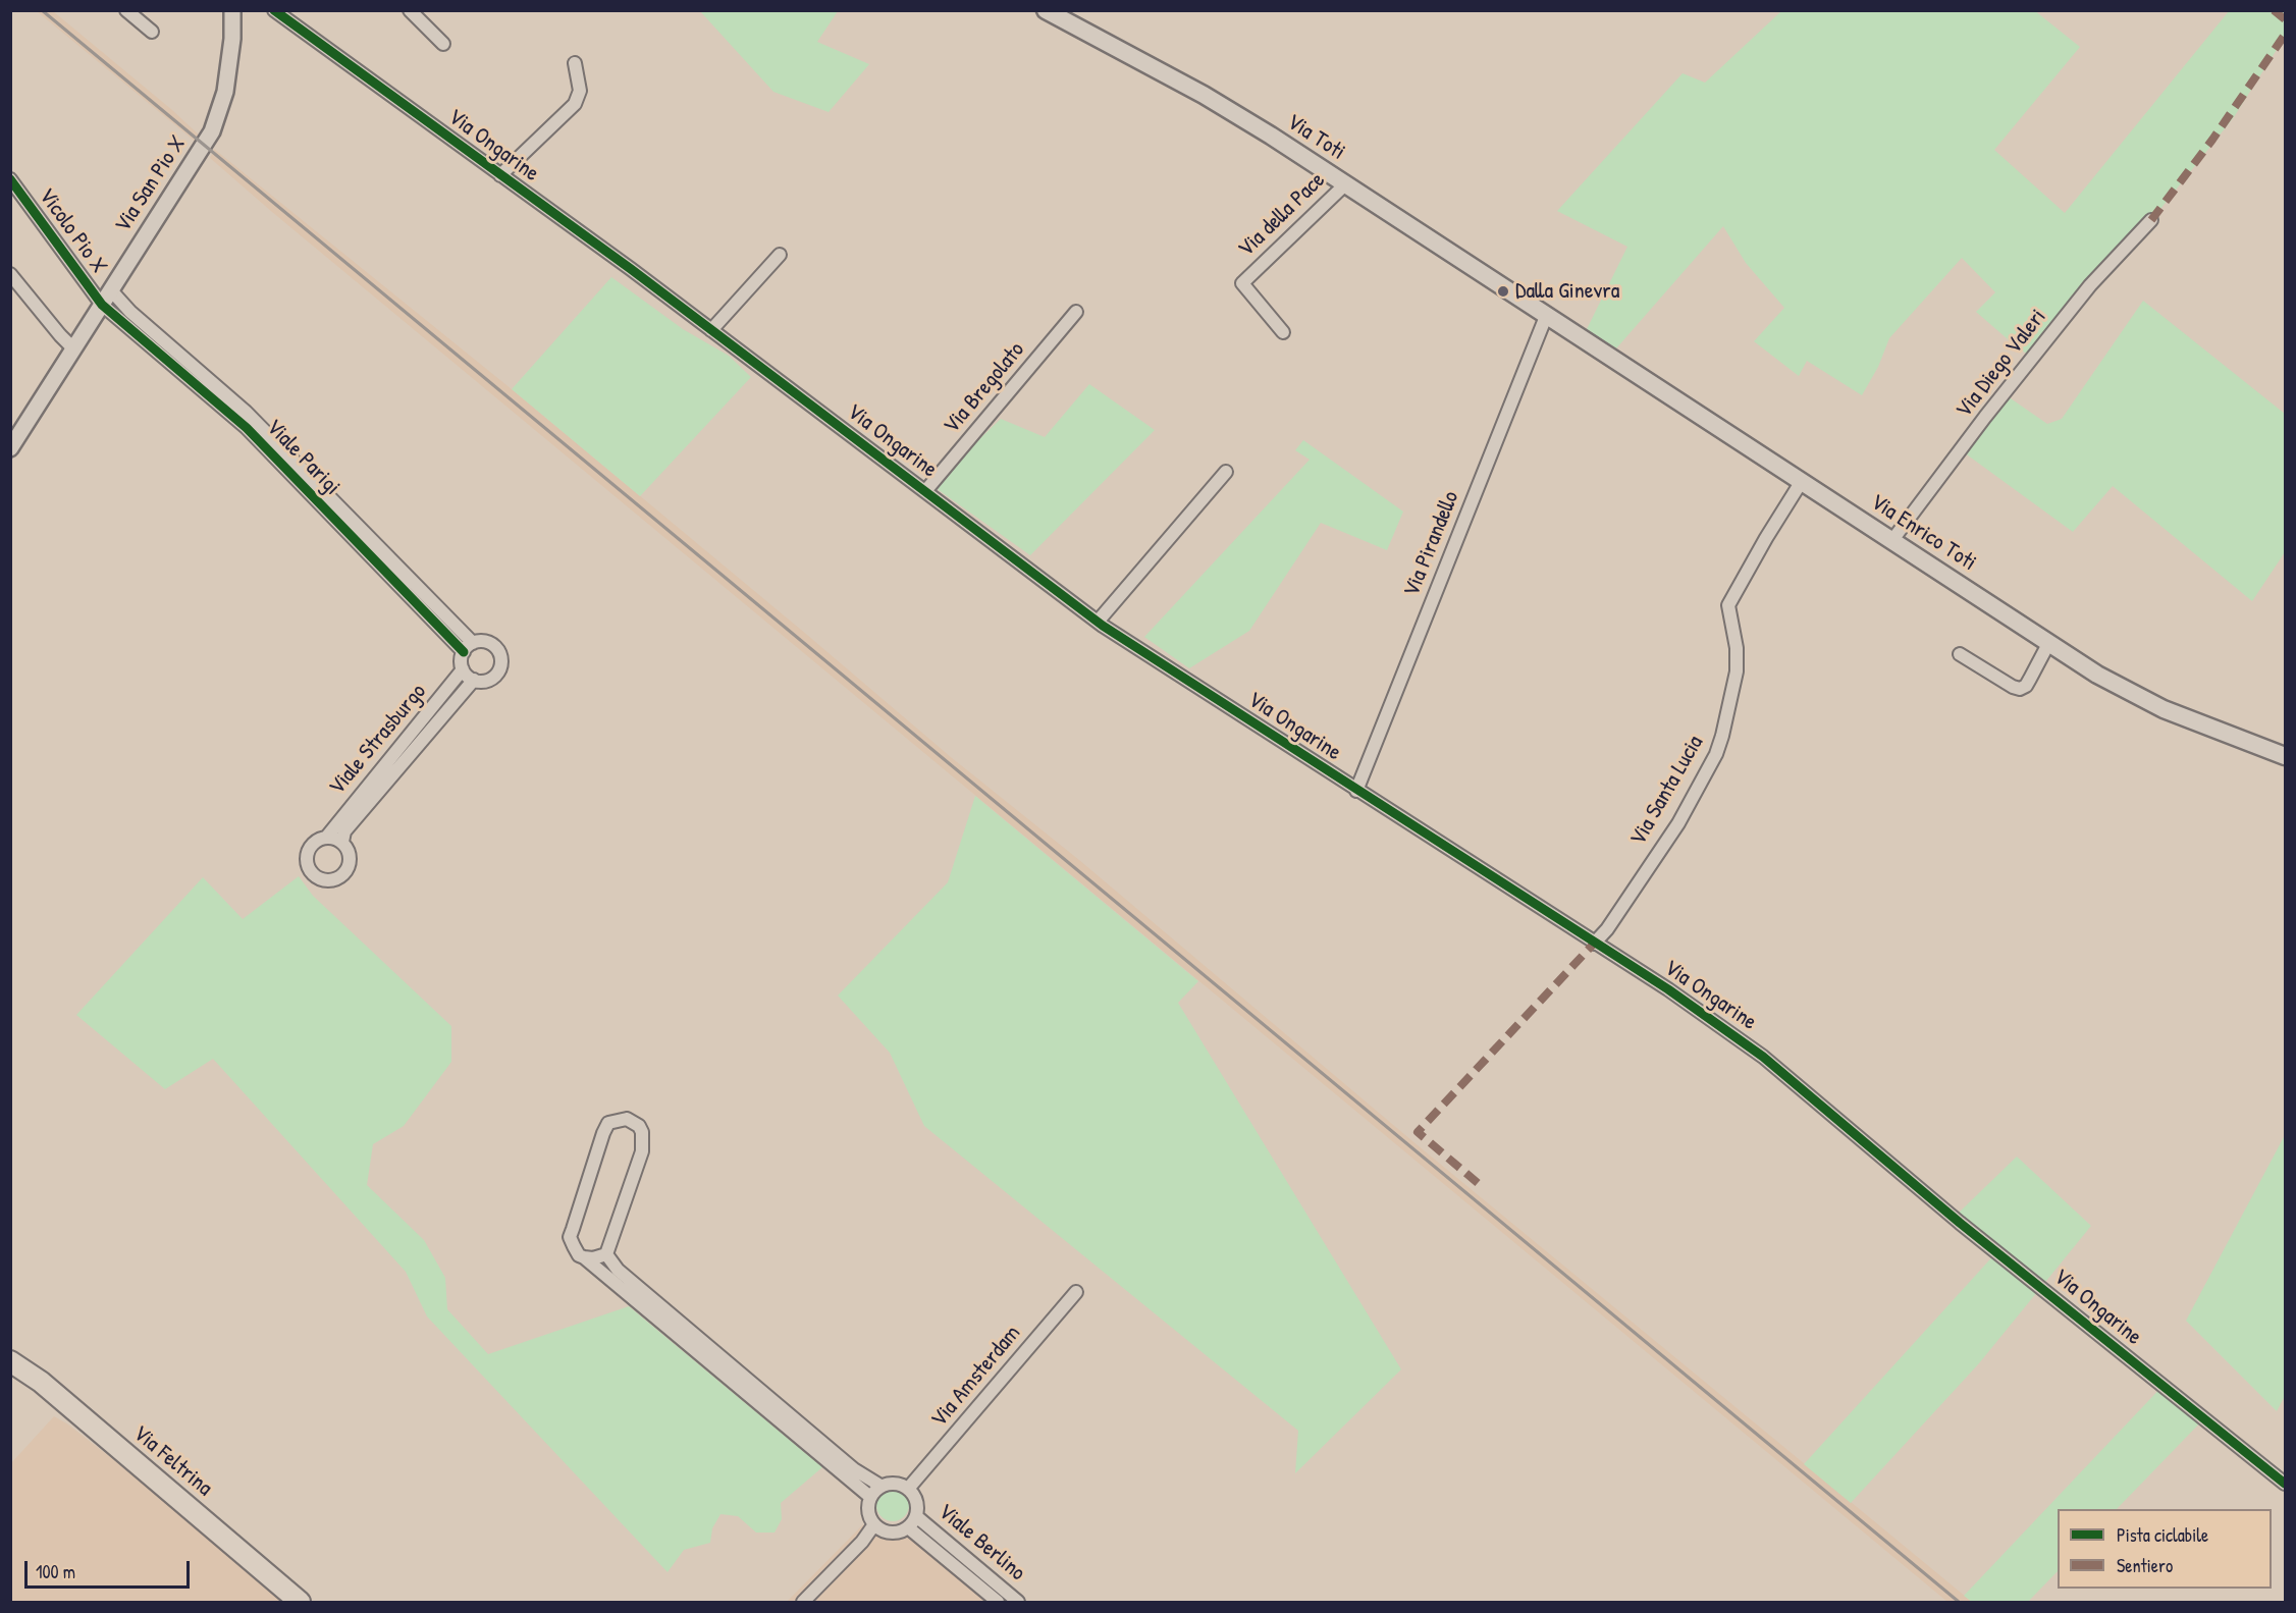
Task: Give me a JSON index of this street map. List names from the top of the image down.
{
  "streets": {
    "main road": ["Via Toti", "Via Enrico Toti", "Via Feltrina"],
    "street": [
      "Via Ongarine",
      "Via San Pio X",
      "Via della Pace",
      "Vicolo Pio X",
      "Via Diego Valeri",
      "Via Bregolato",
      "Viale Parigi",
      "Via Pirandello",
      "Viale Strasburgo",
      "Via Santa Lucia",
      "Via Amsterdam",
      "Viale Berlino"
    ]
  },
  "crossings": [
    ["Via Toti", "Via della Pace"],
    ["Via Toti", "Via Enrico Toti"],
    ["Via Toti", "Via Pirandello"],
    ["Via Ongarine", "Via Bregolato"],
    ["Via Ongarine", "Via Pirandello"],
    ["Via Ongarine", "Via Santa Lucia"],
    ["Via San Pio X", "Vicolo Pio X"],
    ["Via San Pio X", "Viale Parigi"],
    ["Vicolo Pio X", "Viale Parigi"],
    ["Via Diego Valeri", "Via Enrico Toti"],
    ["Viale Parigi", "Viale Strasburgo"],
    ["Via Enrico Toti", "Via Pirandello"],
    ["Via Enrico Toti", "Via Santa Lucia"],
    ["Via Amsterdam", "Viale Berlino"]
  ],
  "places": ["Dalla Ginevra"],
  "legend": ["Pista ciclabile", "Sentiero"],
  "scale_bar": "100 m"
}
